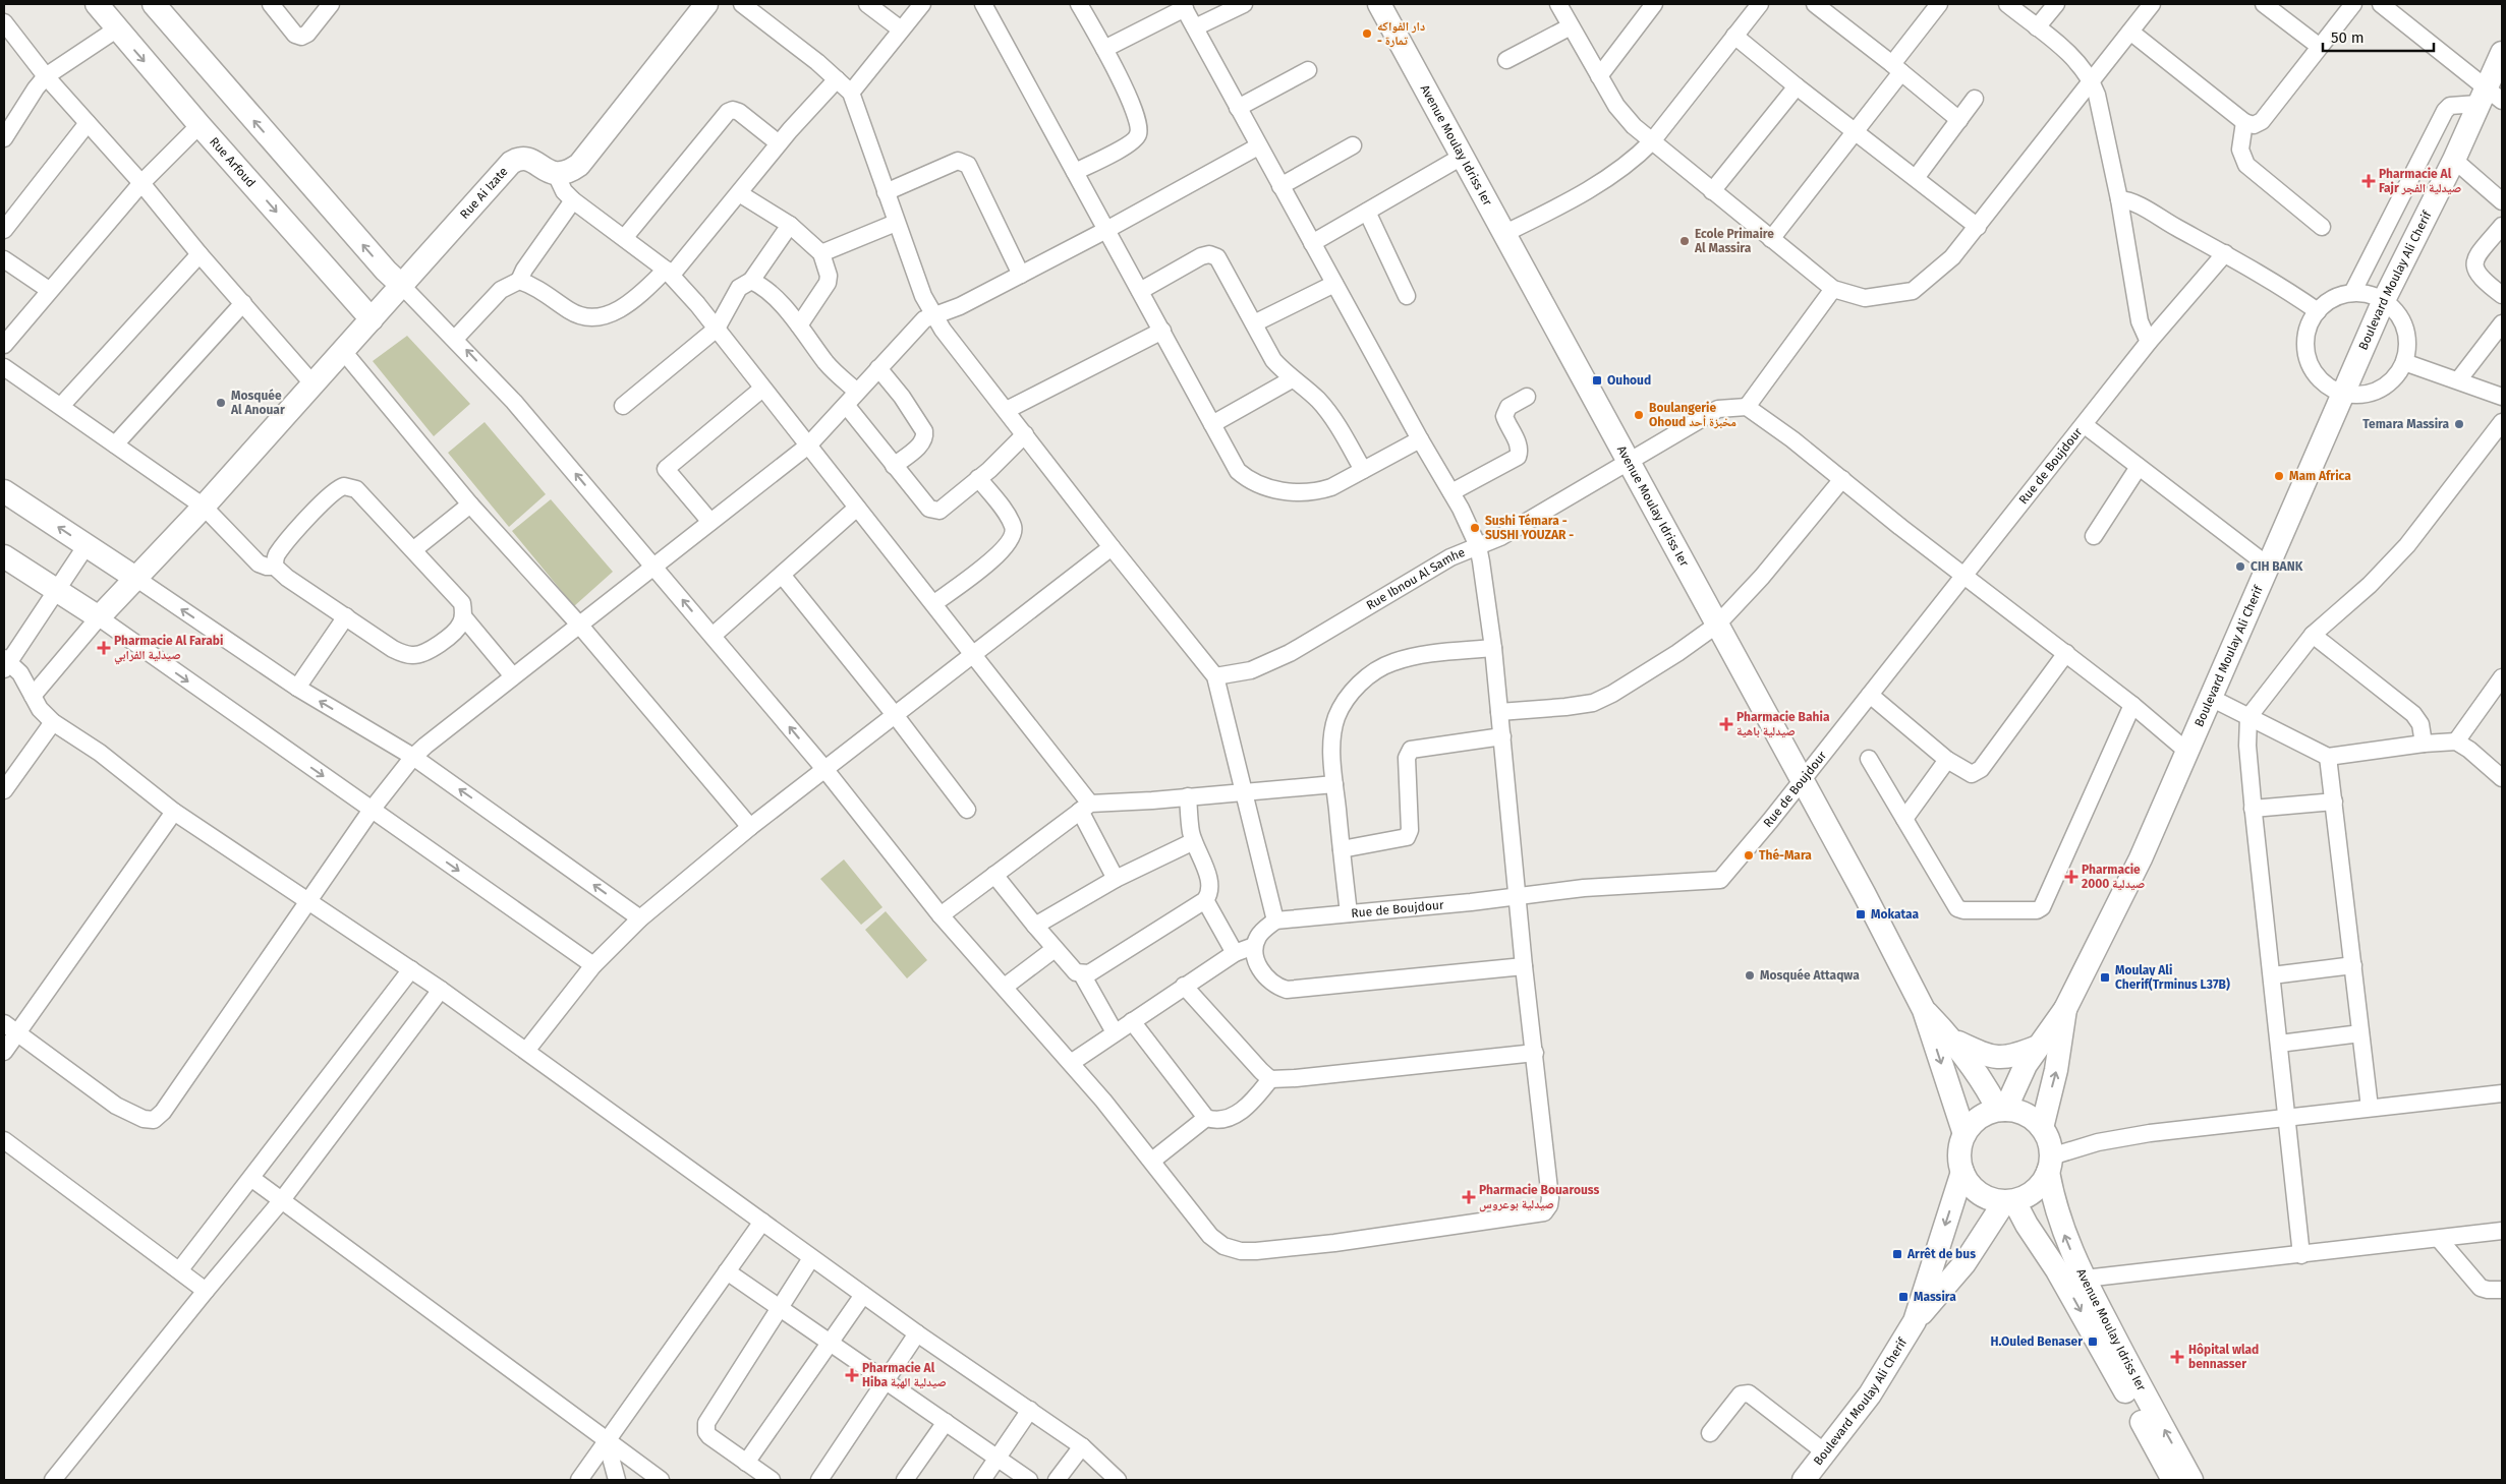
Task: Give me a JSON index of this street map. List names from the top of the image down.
{
  "streets": {
    "main road": [
      "Avenue Moulay Idriss Ier",
      "Rue Arfoud",
      "Rue Ai Izate",
      "Boulevard Moulay Ali Cherif"
    ],
    "street": ["Rue de Boujdour", "Rue Ibnou Al Samhe"]
  },
  "crossings": [
    ["Avenue Moulay Idriss Ier", "Boulevard Moulay Ali Cherif"],
    ["Avenue Moulay Idriss Ier", "Rue de Boujdour"],
    ["Avenue Moulay Idriss Ier", "Rue Ibnou Al Samhe"],
    ["Rue Arfoud", "Rue Ai Izate"]
  ],
  "places": {
    "other": [
      "دار الفواكه - تمارة",
      "Ecole Primaire Al Massira",
      "Mosquée Al Anouar",
      "Boulangerie Ohoud مخبزة أحد",
      "Temara Massira",
      "Mam Africa",
      "Sushi Témara - SUSHI YOUZAR -",
      "CIH BANK",
      "Thé-Mara",
      "Mosquée Attaqwa"
    ],
    "health": [
      "Pharmacie Al Fajr صيدلية الفجر",
      "Pharmacie Al Farabi صيدلية الفرابي",
      "Pharmacie Bahia صيدلية باهية",
      "Pharmacie 2000 صيدلية",
      "Pharmacie Bouarouss صيدلية بوعروس",
      "Hôpital wlad bennasser",
      "Pharmacie Al Hiba صيدلية الهبة"
    ],
    "transit": [
      "Ouhoud",
      "Mokataa",
      "Moulay Ali Cherif(Trminus L37B)",
      "Arrêt de bus",
      "Massira",
      "H.Ouled Benaser"
    ]
  },
  "scale_bar": "50 m"
}
